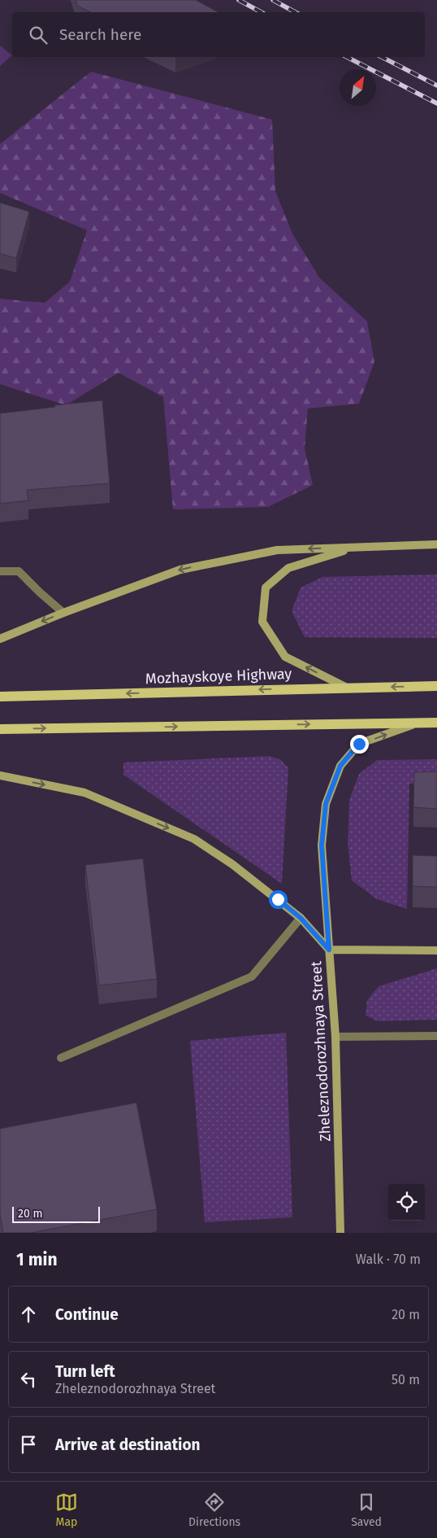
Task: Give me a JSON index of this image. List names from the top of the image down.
{
  "streets": {
    "main road": ["Mozhayskoye Highway"],
    "street": ["Zheleznodorozhnaya Street"]
  },
  "one_way": ["Zheleznodorozhnaya Street"],
  "scale_bar": "20 m",
  "north": "top right",
  "page": {
    "search": "Search here",
    "scale": "20 m",
    "heading": ["1 min", "Walk · 70 m"],
    "list": [
      ["Continue", "20 m"],
      ["Turn left", "Zheleznodorozhnaya Street", "50 m"],
      "Arrive at destination"
    ],
    "nav": ["Map", "Directions", "Saved"]
  }
}
